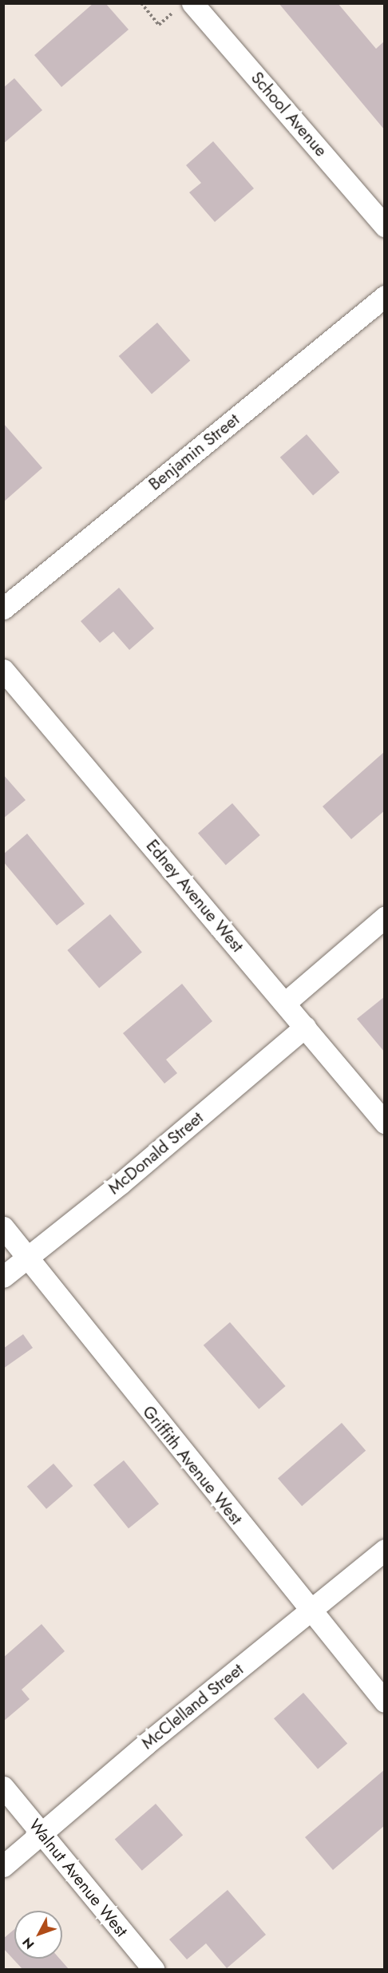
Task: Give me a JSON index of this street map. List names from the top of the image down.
{
  "streets": {
    "street": [
      "School Avenue",
      "Benjamin Street",
      "Edney Avenue West",
      "McDonald Street",
      "Griffith Avenue West",
      "McClelland Street",
      "Walnut Avenue West"
    ]
  },
  "crossings": [
    ["Edney Avenue West", "McDonald Street"],
    ["McDonald Street", "Griffith Avenue West"],
    ["Griffith Avenue West", "McClelland Street"],
    ["McClelland Street", "Walnut Avenue West"]
  ],
  "north": "bottom left"
}
